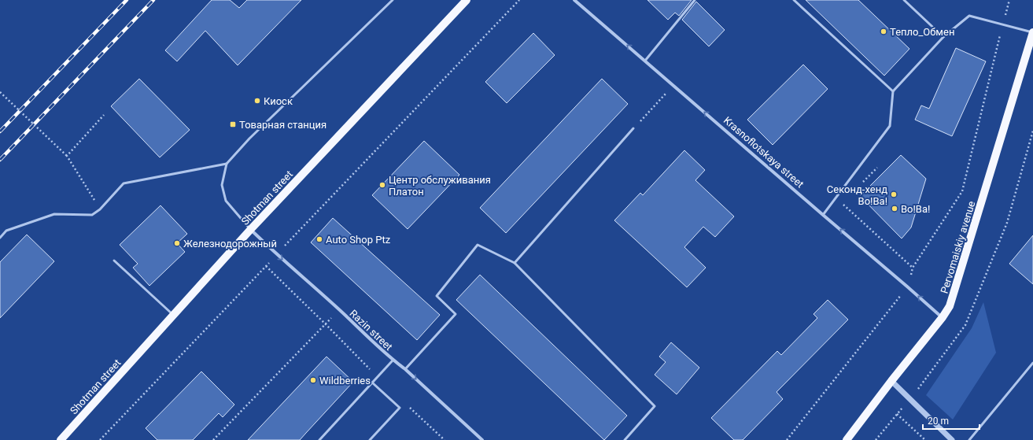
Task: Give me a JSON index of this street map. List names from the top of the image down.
{
  "streets": {
    "main road": ["Shotman street", "Pervomaiskiy avenue"],
    "street": ["Krasnoflotskaya street", "Razin street"]
  },
  "crossings": [
    ["Krasnoflotskaya street", "Pervomaiskiy avenue"],
    ["Shotman street", "Razin street"]
  ],
  "one_way": ["Krasnoflotskaya street", "Razin street"],
  "places": {
    "other": [
      "Тепло_Обмен",
      "Киоск",
      "Центр обслуживания Платон",
      "Секонд-хенд Во!Ва!",
      "Во!Ва!",
      "Auto Shop Ptz",
      "Железнодорожный",
      "Wildberries"
    ],
    "transit": ["Товарная станция"]
  },
  "scale_bar": "20 m"
}
